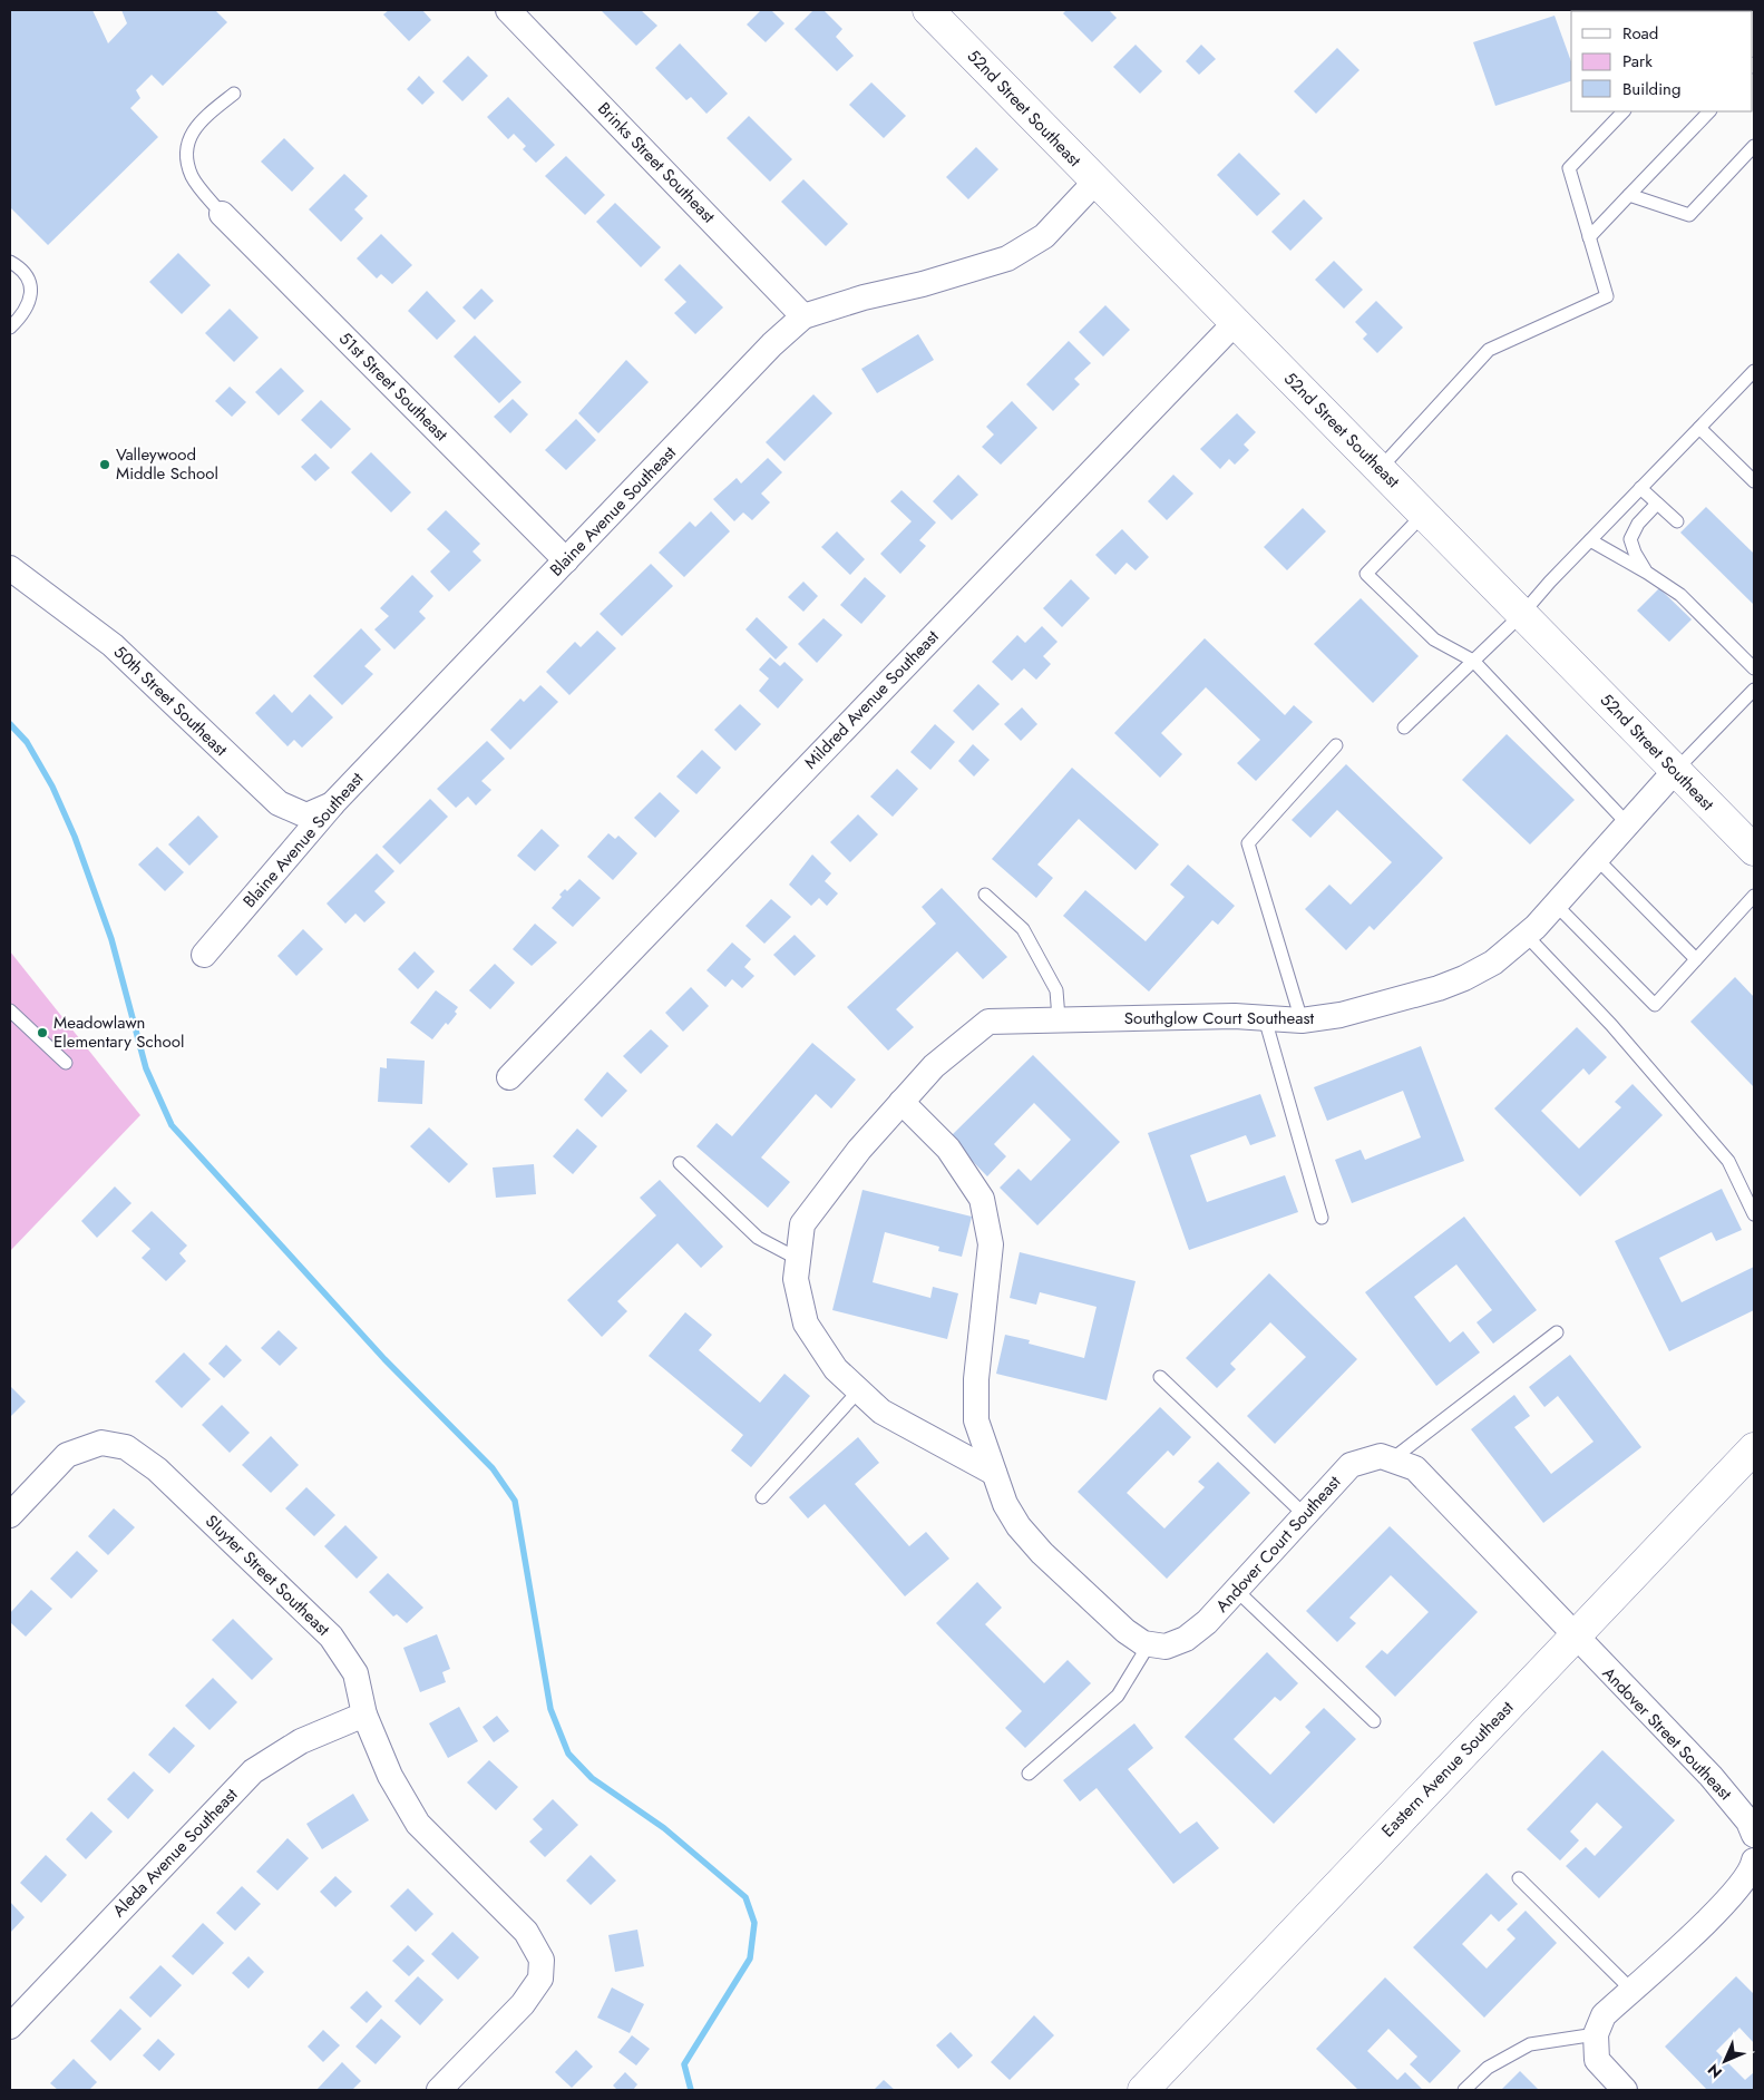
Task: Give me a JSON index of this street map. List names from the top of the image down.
{
  "streets": {
    "main road": ["52nd Street Southeast", "Eastern Avenue Southeast"],
    "street": [
      "Brinks Street Southeast",
      "51st Street Southeast",
      "Blaine Avenue Southeast",
      "Mildred Avenue Southeast",
      "50th Street Southeast",
      "Southglow Court Southeast",
      "Andover Court Southeast",
      "Sluyter Street Southeast",
      "Andover Street Southeast",
      "Aleda Avenue Southeast"
    ]
  },
  "crossings": [
    ["52nd Street Southeast", "Blaine Avenue Southeast"],
    ["52nd Street Southeast", "Mildred Avenue Southeast"],
    ["52nd Street Southeast", "Southglow Court Southeast"],
    ["Brinks Street Southeast", "Blaine Avenue Southeast"],
    ["51st Street Southeast", "Blaine Avenue Southeast"],
    ["Blaine Avenue Southeast", "50th Street Southeast"],
    ["Andover Court Southeast", "Andover Street Southeast"],
    ["Andover Court Southeast", "Eastern Avenue Southeast"],
    ["Sluyter Street Southeast", "Aleda Avenue Southeast"],
    ["Andover Street Southeast", "Eastern Avenue Southeast"]
  ],
  "places": ["Valleywood Middle School", "Meadowlawn Elementary School"],
  "legend": ["Road", "Park", "Building"],
  "north": "bottom left"
}
